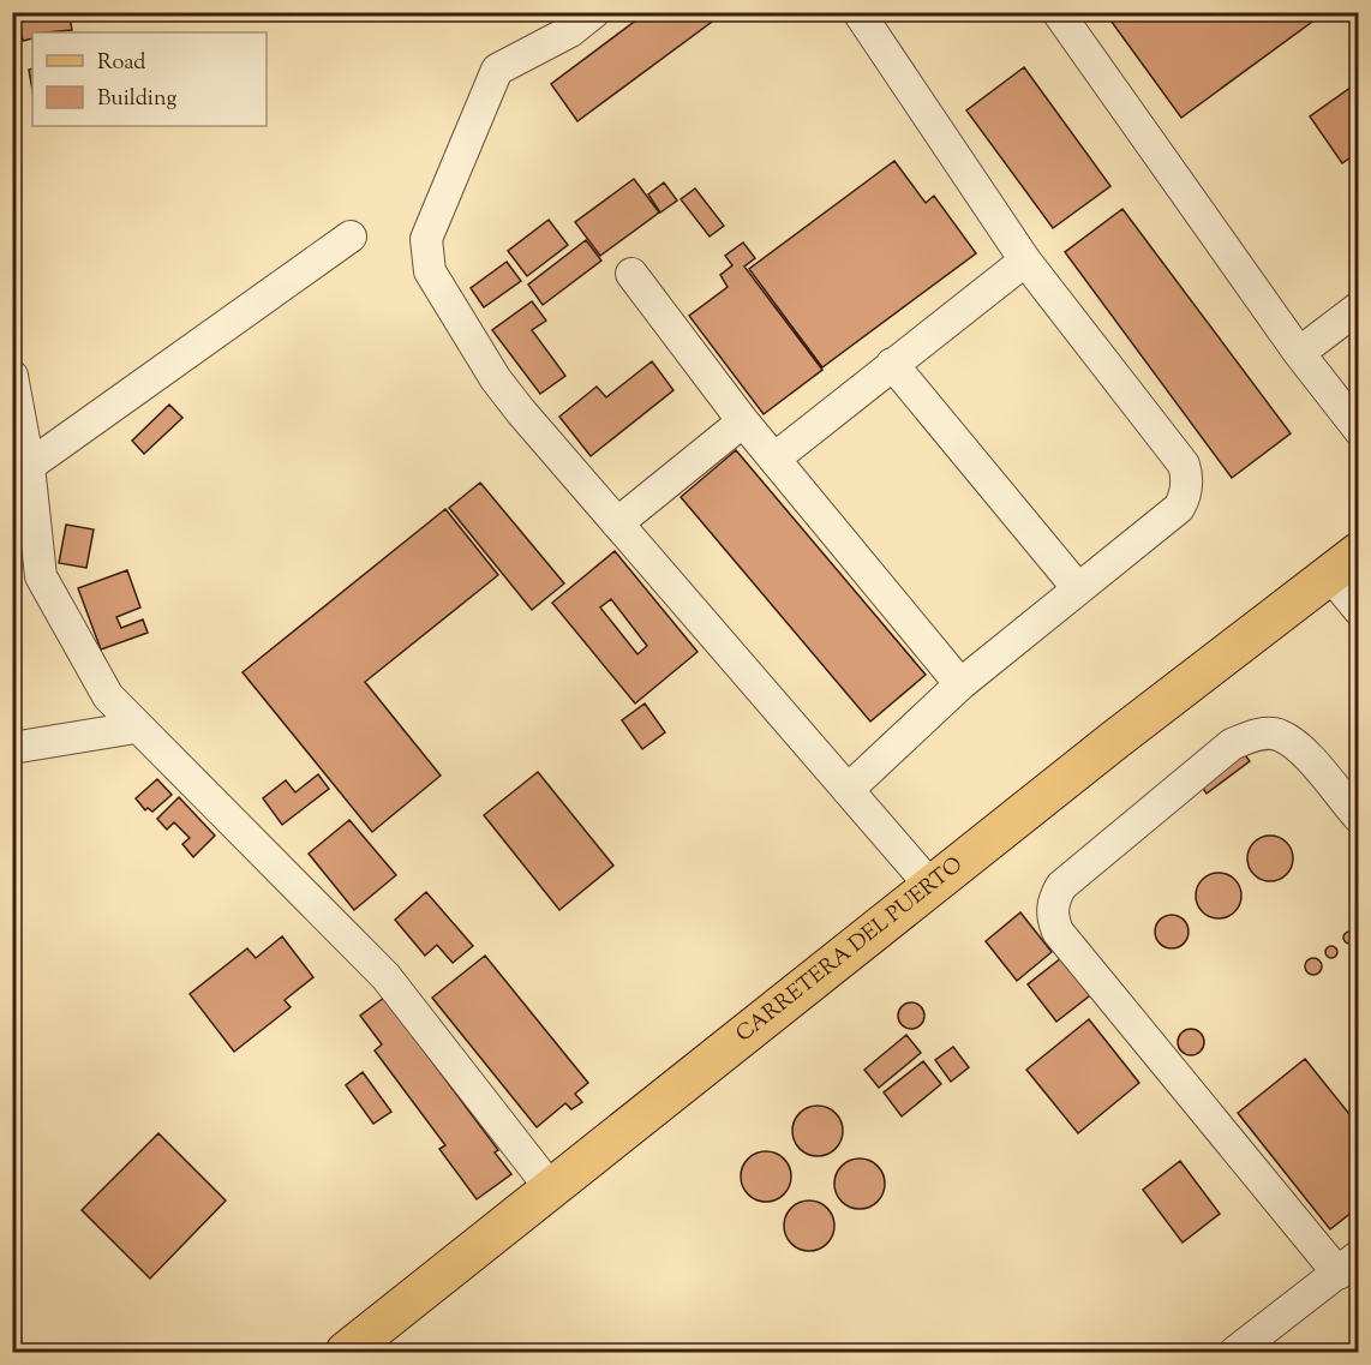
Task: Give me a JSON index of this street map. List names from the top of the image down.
{
  "streets": {
    "main road": ["CARRETERA DEL PUERTO"]
  },
  "legend": ["Road", "Building"]
}
